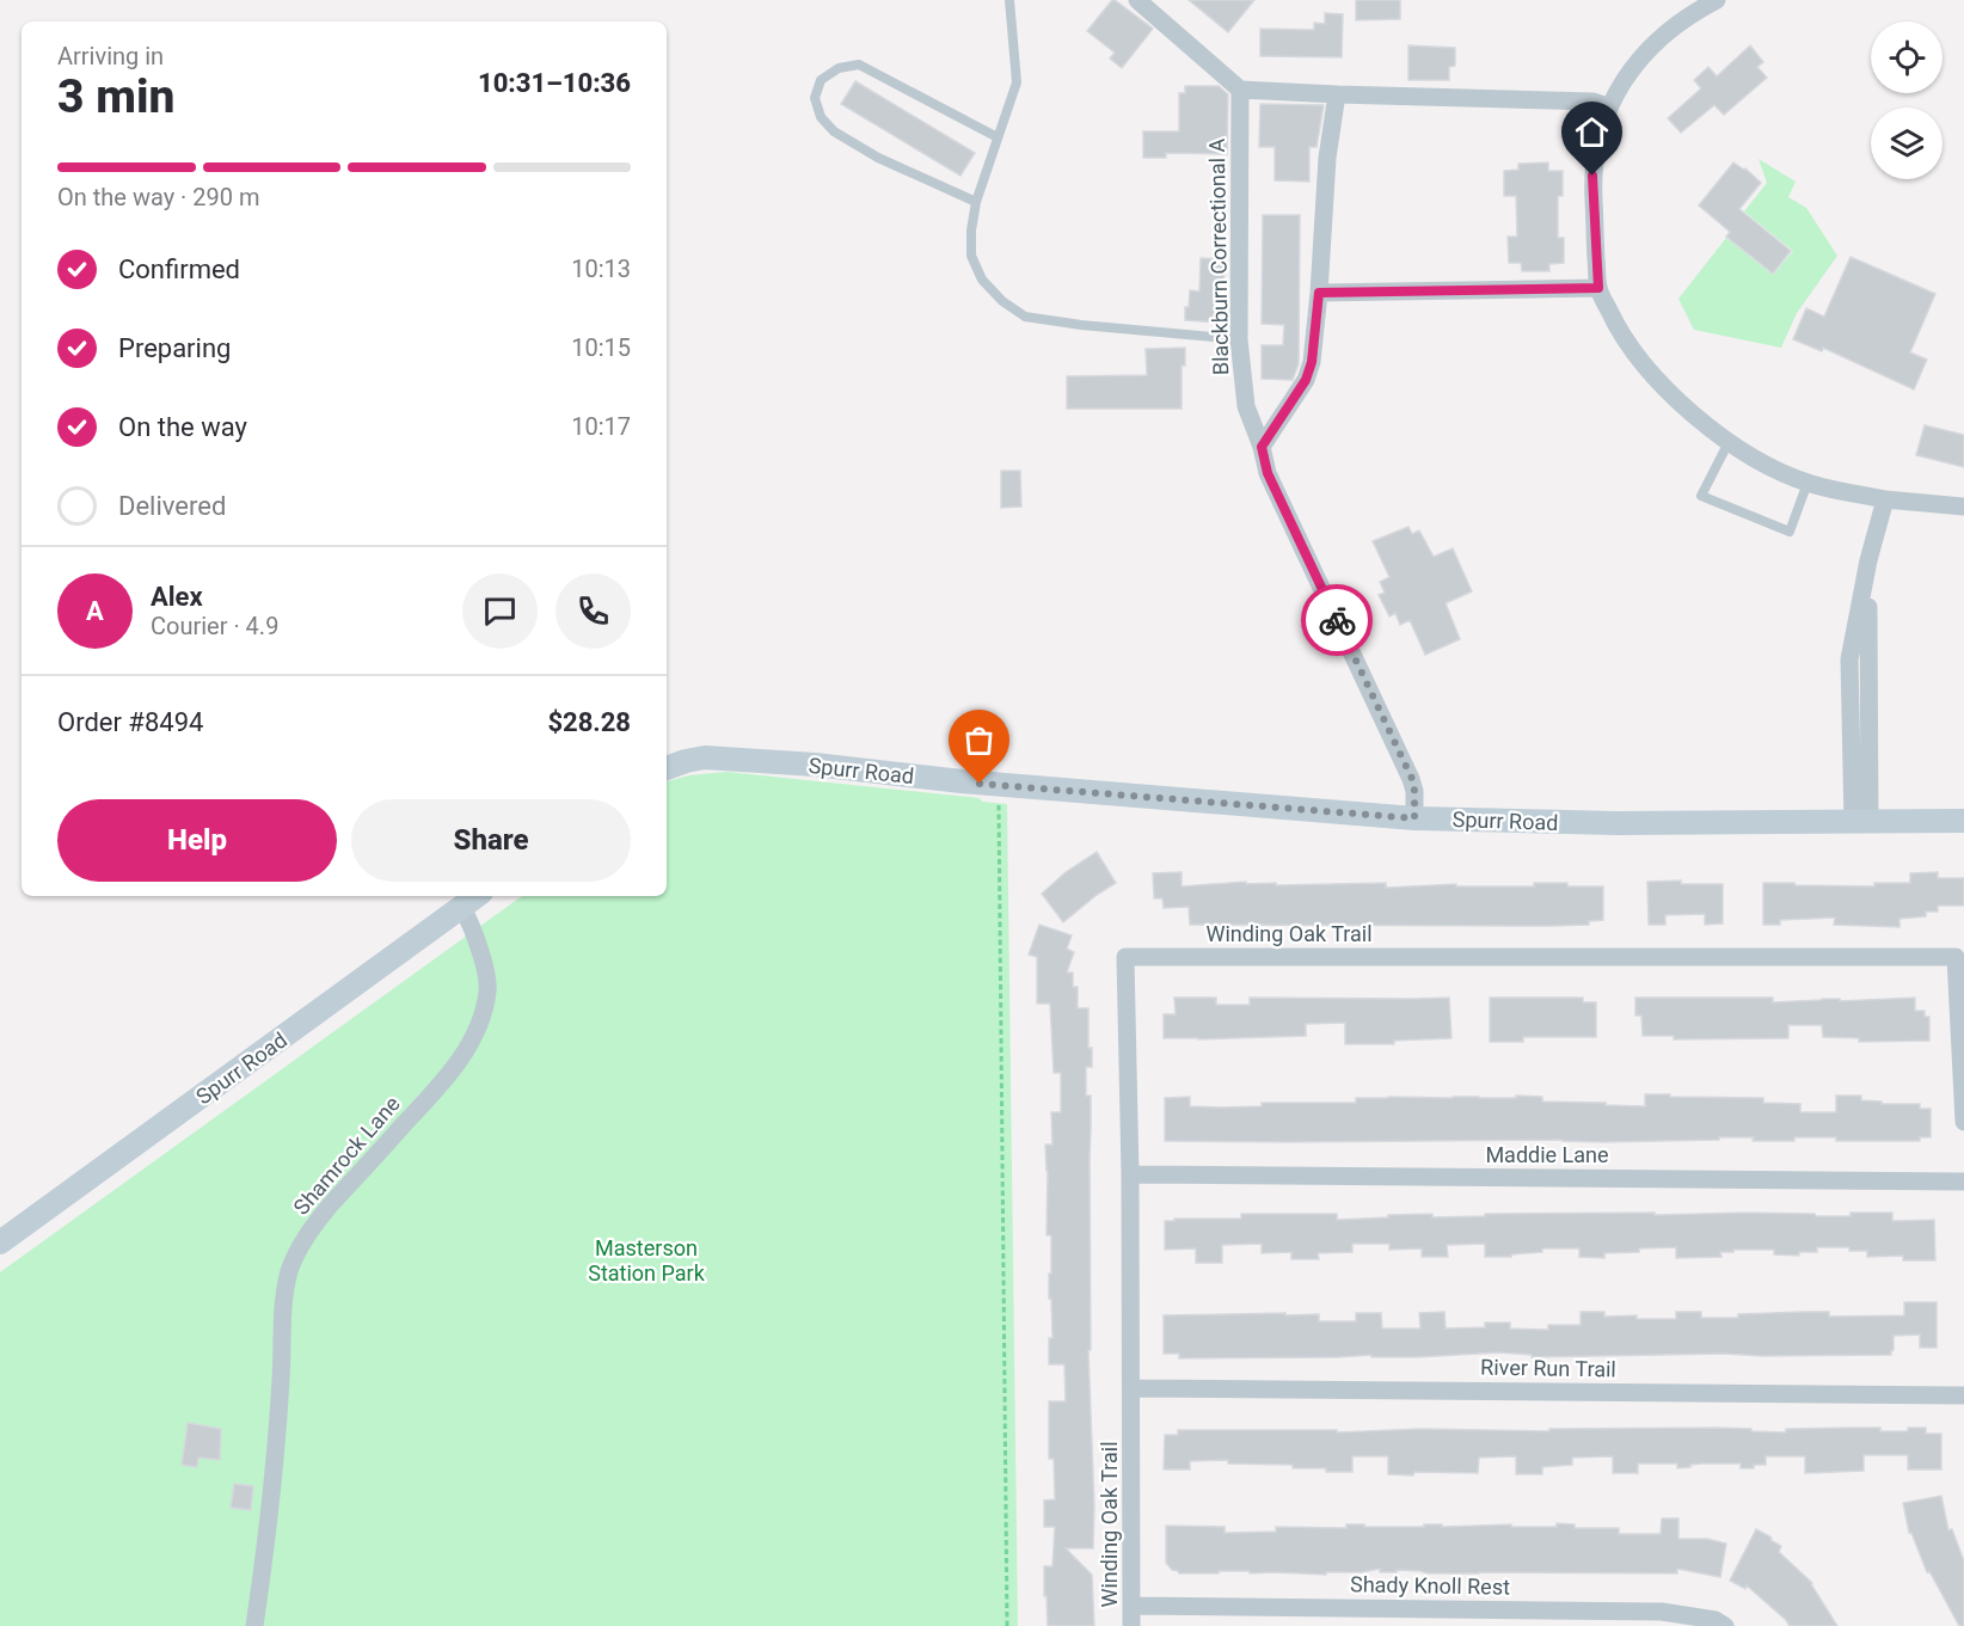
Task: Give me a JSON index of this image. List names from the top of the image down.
{
  "streets": {
    "street": [
      "Blackburn Correctional A",
      "Spurr Road",
      "Winding Oak Trail",
      "Maddie Lane",
      "Shamrock Lane",
      "River Run Trail",
      "Shady Knoll Rest"
    ]
  },
  "crossings": [
    ["Blackburn Correctional A", "Spurr Road"],
    ["Spurr Road", "Shamrock Lane"],
    ["Winding Oak Trail", "Maddie Lane"],
    ["Winding Oak Trail", "River Run Trail"],
    ["Winding Oak Trail", "Shady Knoll Rest"]
  ],
  "parks": ["Masterson Station Park"],
  "page": {
    "heading": ["3 min", "Arriving in", "10:31–10:36"],
    "panel": [
      "Alex",
      "Courier · 4.9",
      "Order #8494",
      "$28.28"
    ],
    "bar": "On the way · 290 m",
    "list": [
      ["Confirmed", "10:13"],
      ["Preparing", "10:15"],
      ["On the way", "10:17"],
      "Delivered"
    ],
    "round": "A",
    "buttons": ["Help", "Share"]
  }
}
